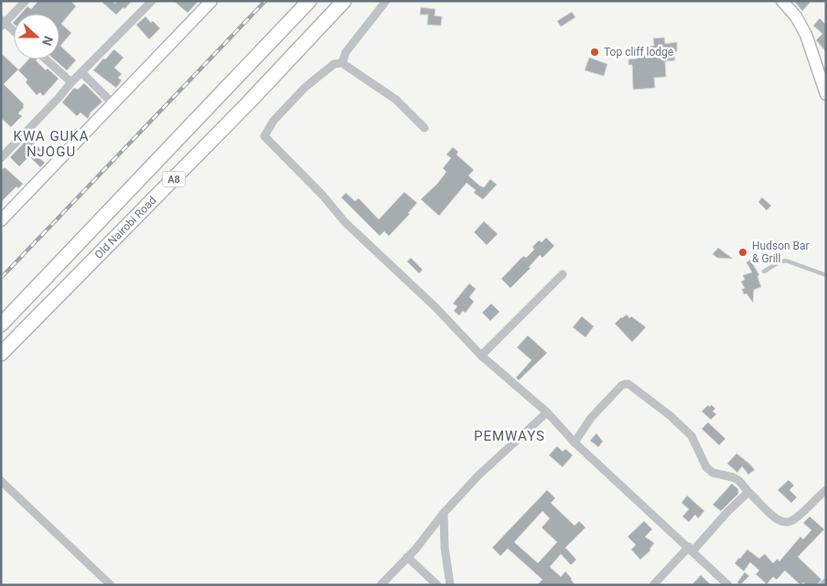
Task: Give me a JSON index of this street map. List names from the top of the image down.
{
  "streets": {
    "highway": ["A8", "Old Nairobi Road"]
  },
  "districts": ["KWA GUKA NJOGU", "PEMWAYS"],
  "places": ["Top cliff lodge", "Hudson Bar & Grill"],
  "north": "right"
}
